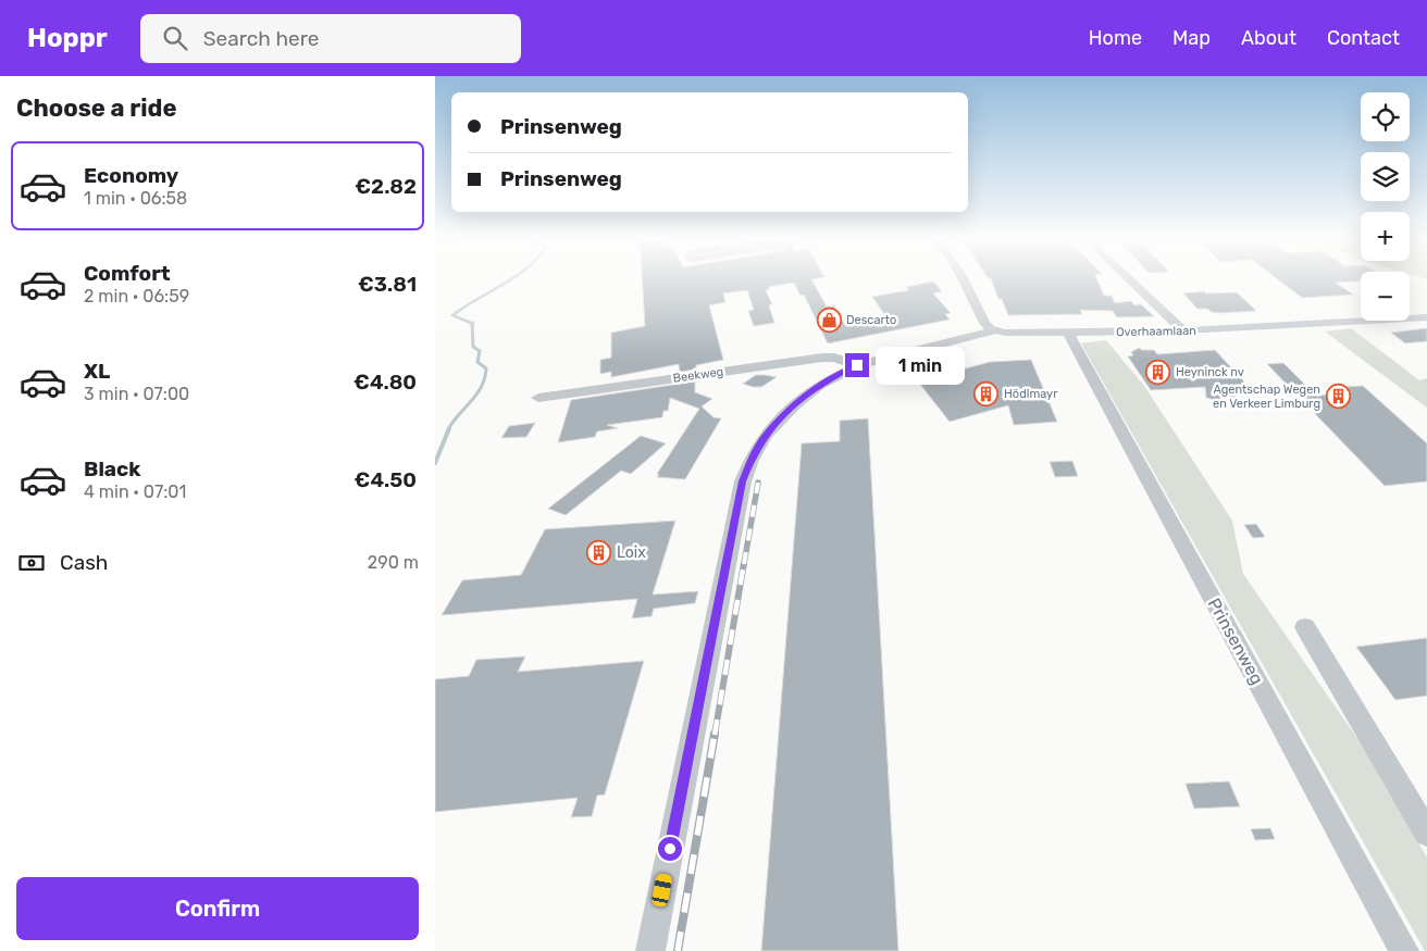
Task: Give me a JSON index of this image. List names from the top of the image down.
{
  "streets": {
    "street": ["Overhaamlaan", "Beekweg", "Prinsenweg"]
  },
  "crossings": [
    ["Overhaamlaan", "Prinsenweg"]
  ],
  "places": {
    "shop": ["Descarto"],
    "building": [
      "Heyninck nv",
      "Hödlmayr",
      "Agentschap Wegen en Verkeer Limburg",
      "Loix"
    ]
  },
  "page": {
    "header": "Hoppr",
    "search": "Search here",
    "nav": [
      "Home",
      "Map",
      "About",
      "Contact"
    ],
    "heading": "Choose a ride",
    "map_buttons": ["+", "−"],
    "banner": ["Prinsenweg", "Prinsenweg"],
    "list": [
      {
        "name": "Economy",
        "note": "1 min · 06:58",
        "value": "€2.82"
      },
      {
        "name": "Comfort",
        "note": "2 min · 06:59",
        "value": "€3.81"
      },
      {
        "name": "XL",
        "note": "3 min · 07:00",
        "value": "€4.80"
      },
      {
        "name": "Black",
        "note": "4 min · 07:01",
        "value": "€4.50"
      }
    ],
    "bubble": "1 min",
    "pay": ["Cash", "290 m"],
    "buttons": "Confirm"
  }
}
